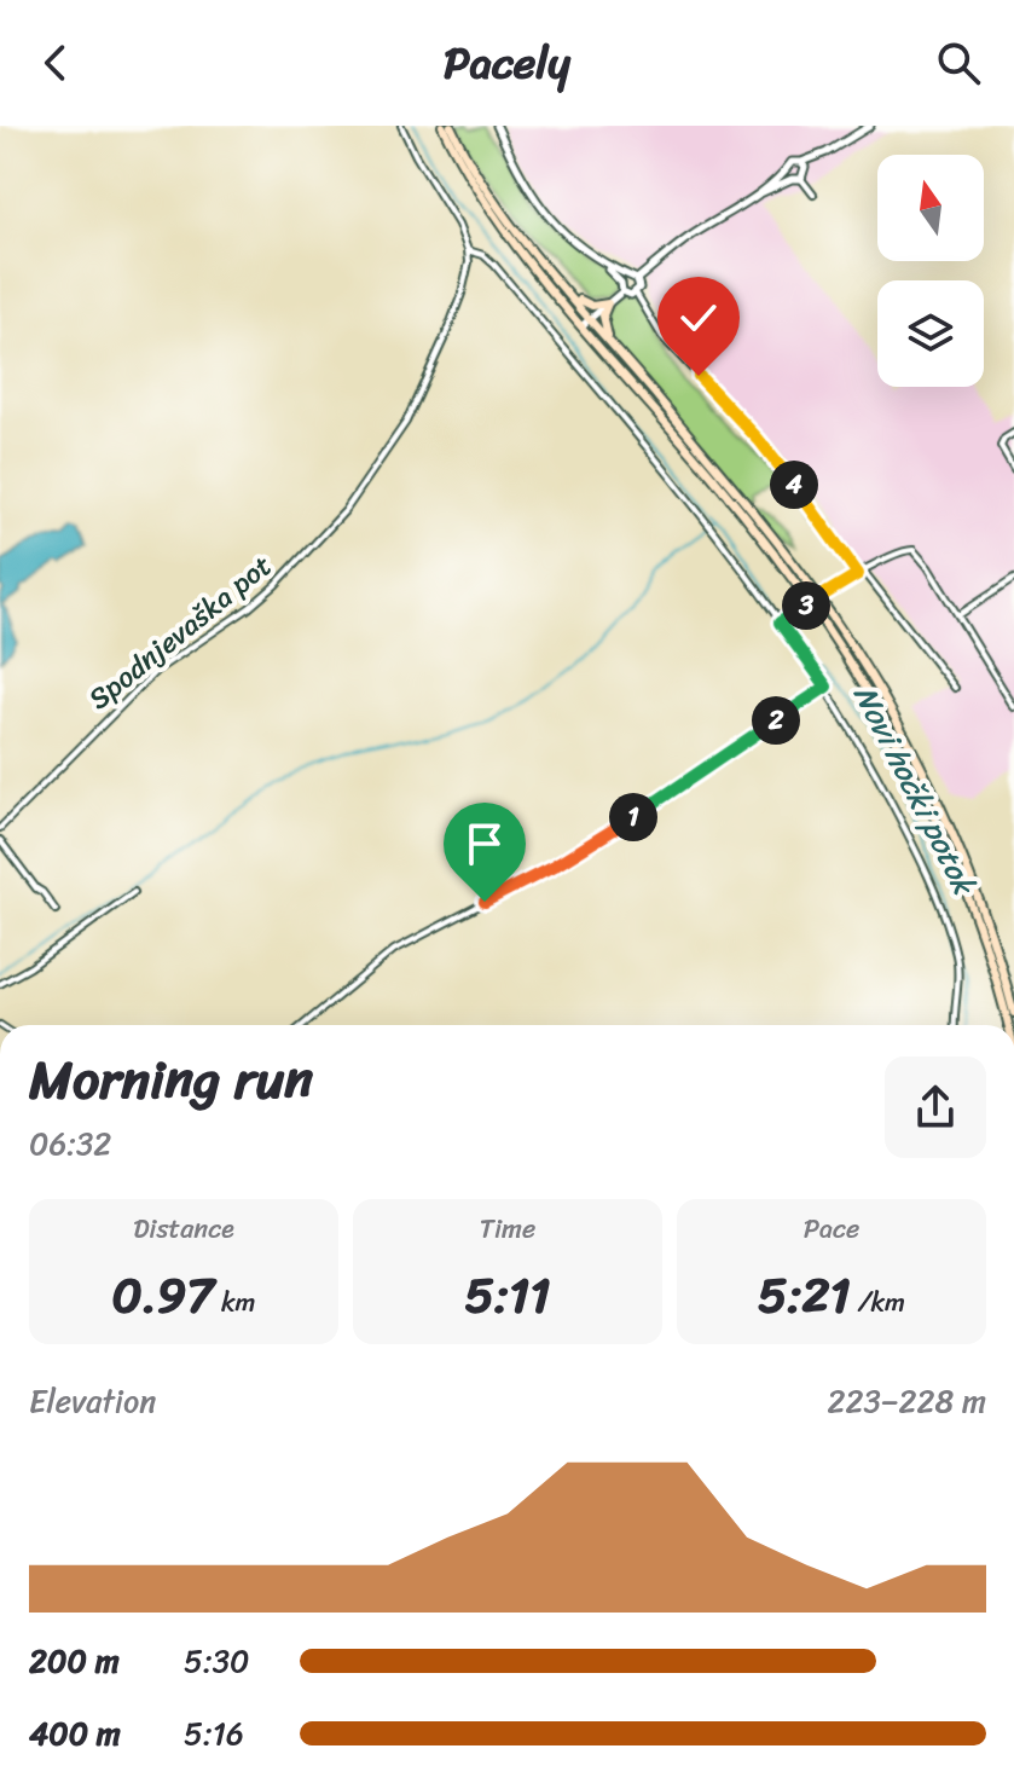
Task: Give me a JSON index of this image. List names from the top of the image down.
{
  "streets": {
    "street": ["Spodnjevaška pot"]
  },
  "water": ["Novi hočki potok"],
  "north": "top",
  "page": {
    "header": "Pacely",
    "pins": [
      "4",
      "3",
      "2",
      "1"
    ],
    "heading": ["Morning run", "06:32"],
    "stats": [
      ["Distance", "0.97 km"],
      ["Time", "5:11"],
      ["Pace", "5:21 /km"]
    ],
    "chart": ["Elevation", "223–228 m"],
    "list": [
      {
        "name": "200 m",
        "note": "5:30"
      },
      {
        "name": "400 m",
        "note": "5:16"
      }
    ]
  }
}
